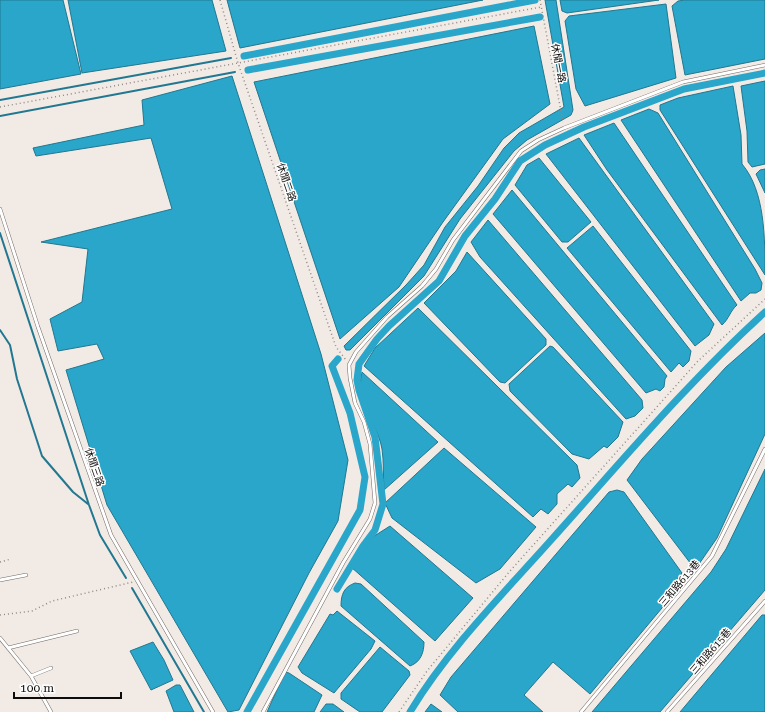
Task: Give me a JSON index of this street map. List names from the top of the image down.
{
  "streets": {
    "lane": ["休閒三路", "三和路613巷", "三和路615巷"],
    "path": ["休閒一路", "休閒二路"]
  },
  "scale_bar": "100 m"
}
